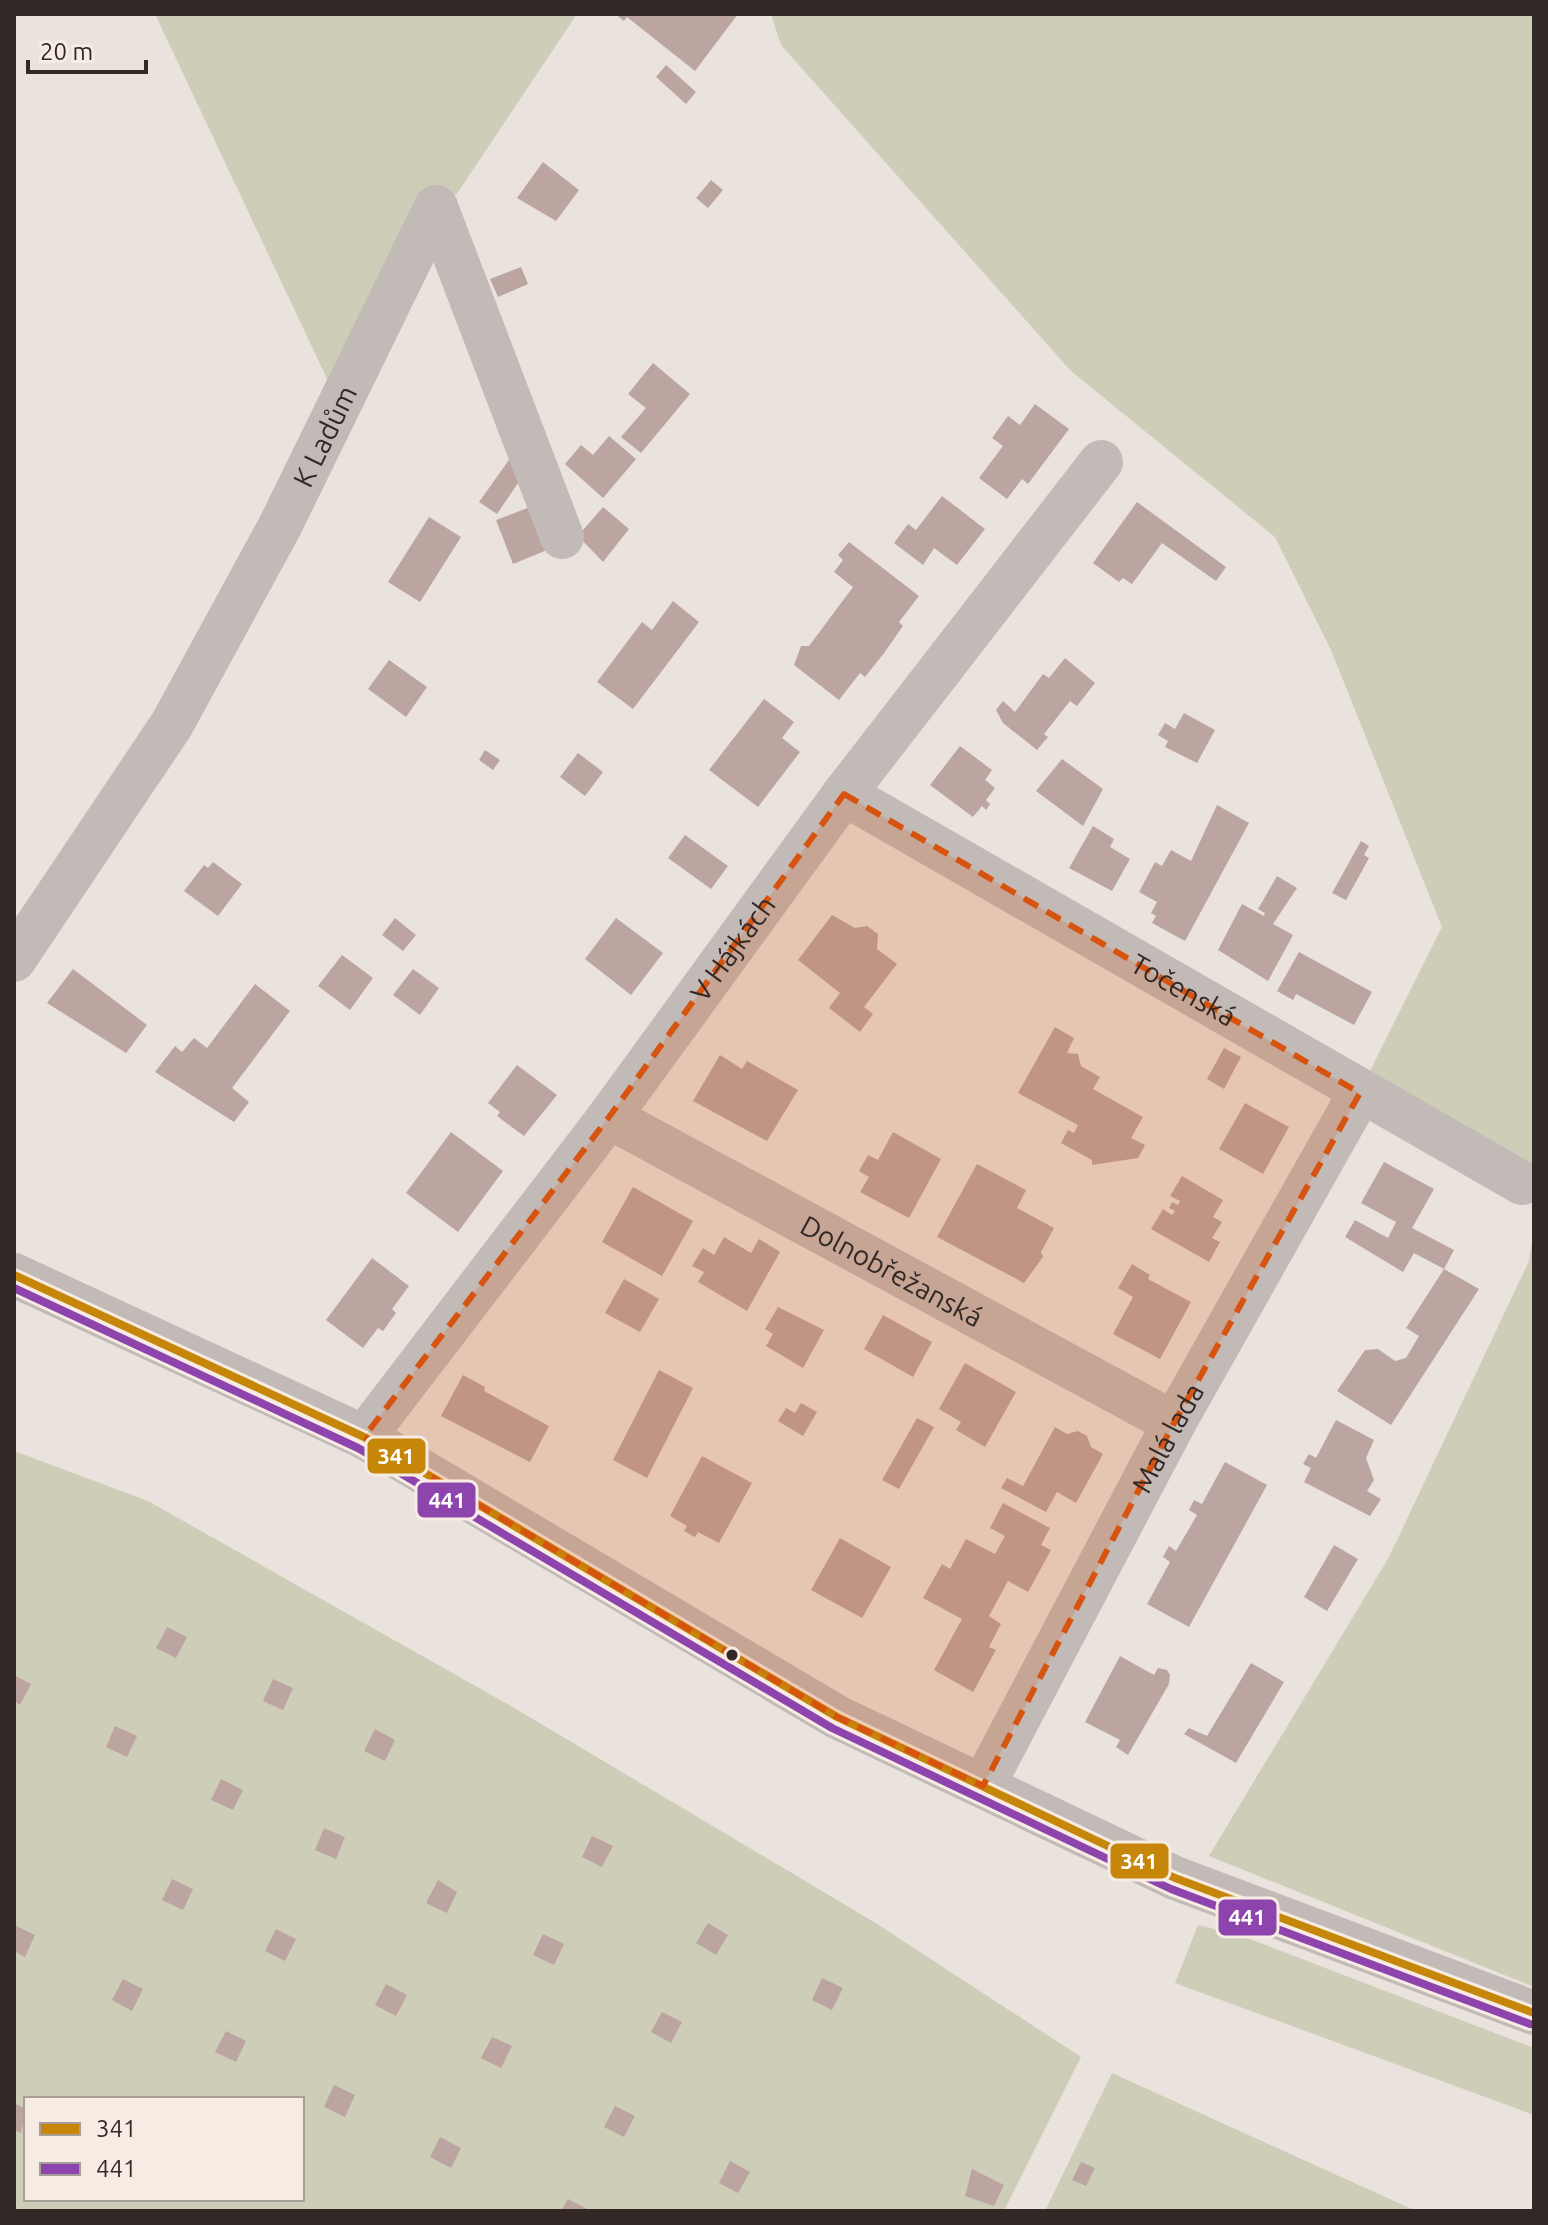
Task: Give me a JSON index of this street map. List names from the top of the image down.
{
  "streets": {
    "street": [
      "K Ladům",
      "V Hájkách",
      "Točenská",
      "Dolnobřežanská",
      "Malá lada"
    ]
  },
  "crossings": [
    ["V Hájkách", "Točenská"],
    ["V Hájkách", "Dolnobřežanská"],
    ["Točenská", "Malá lada"],
    ["Dolnobřežanská", "Malá lada"]
  ],
  "lines": ["transit line 341", "transit line 441"],
  "legend": ["341", "441"],
  "scale_bar": "20 m"
}
